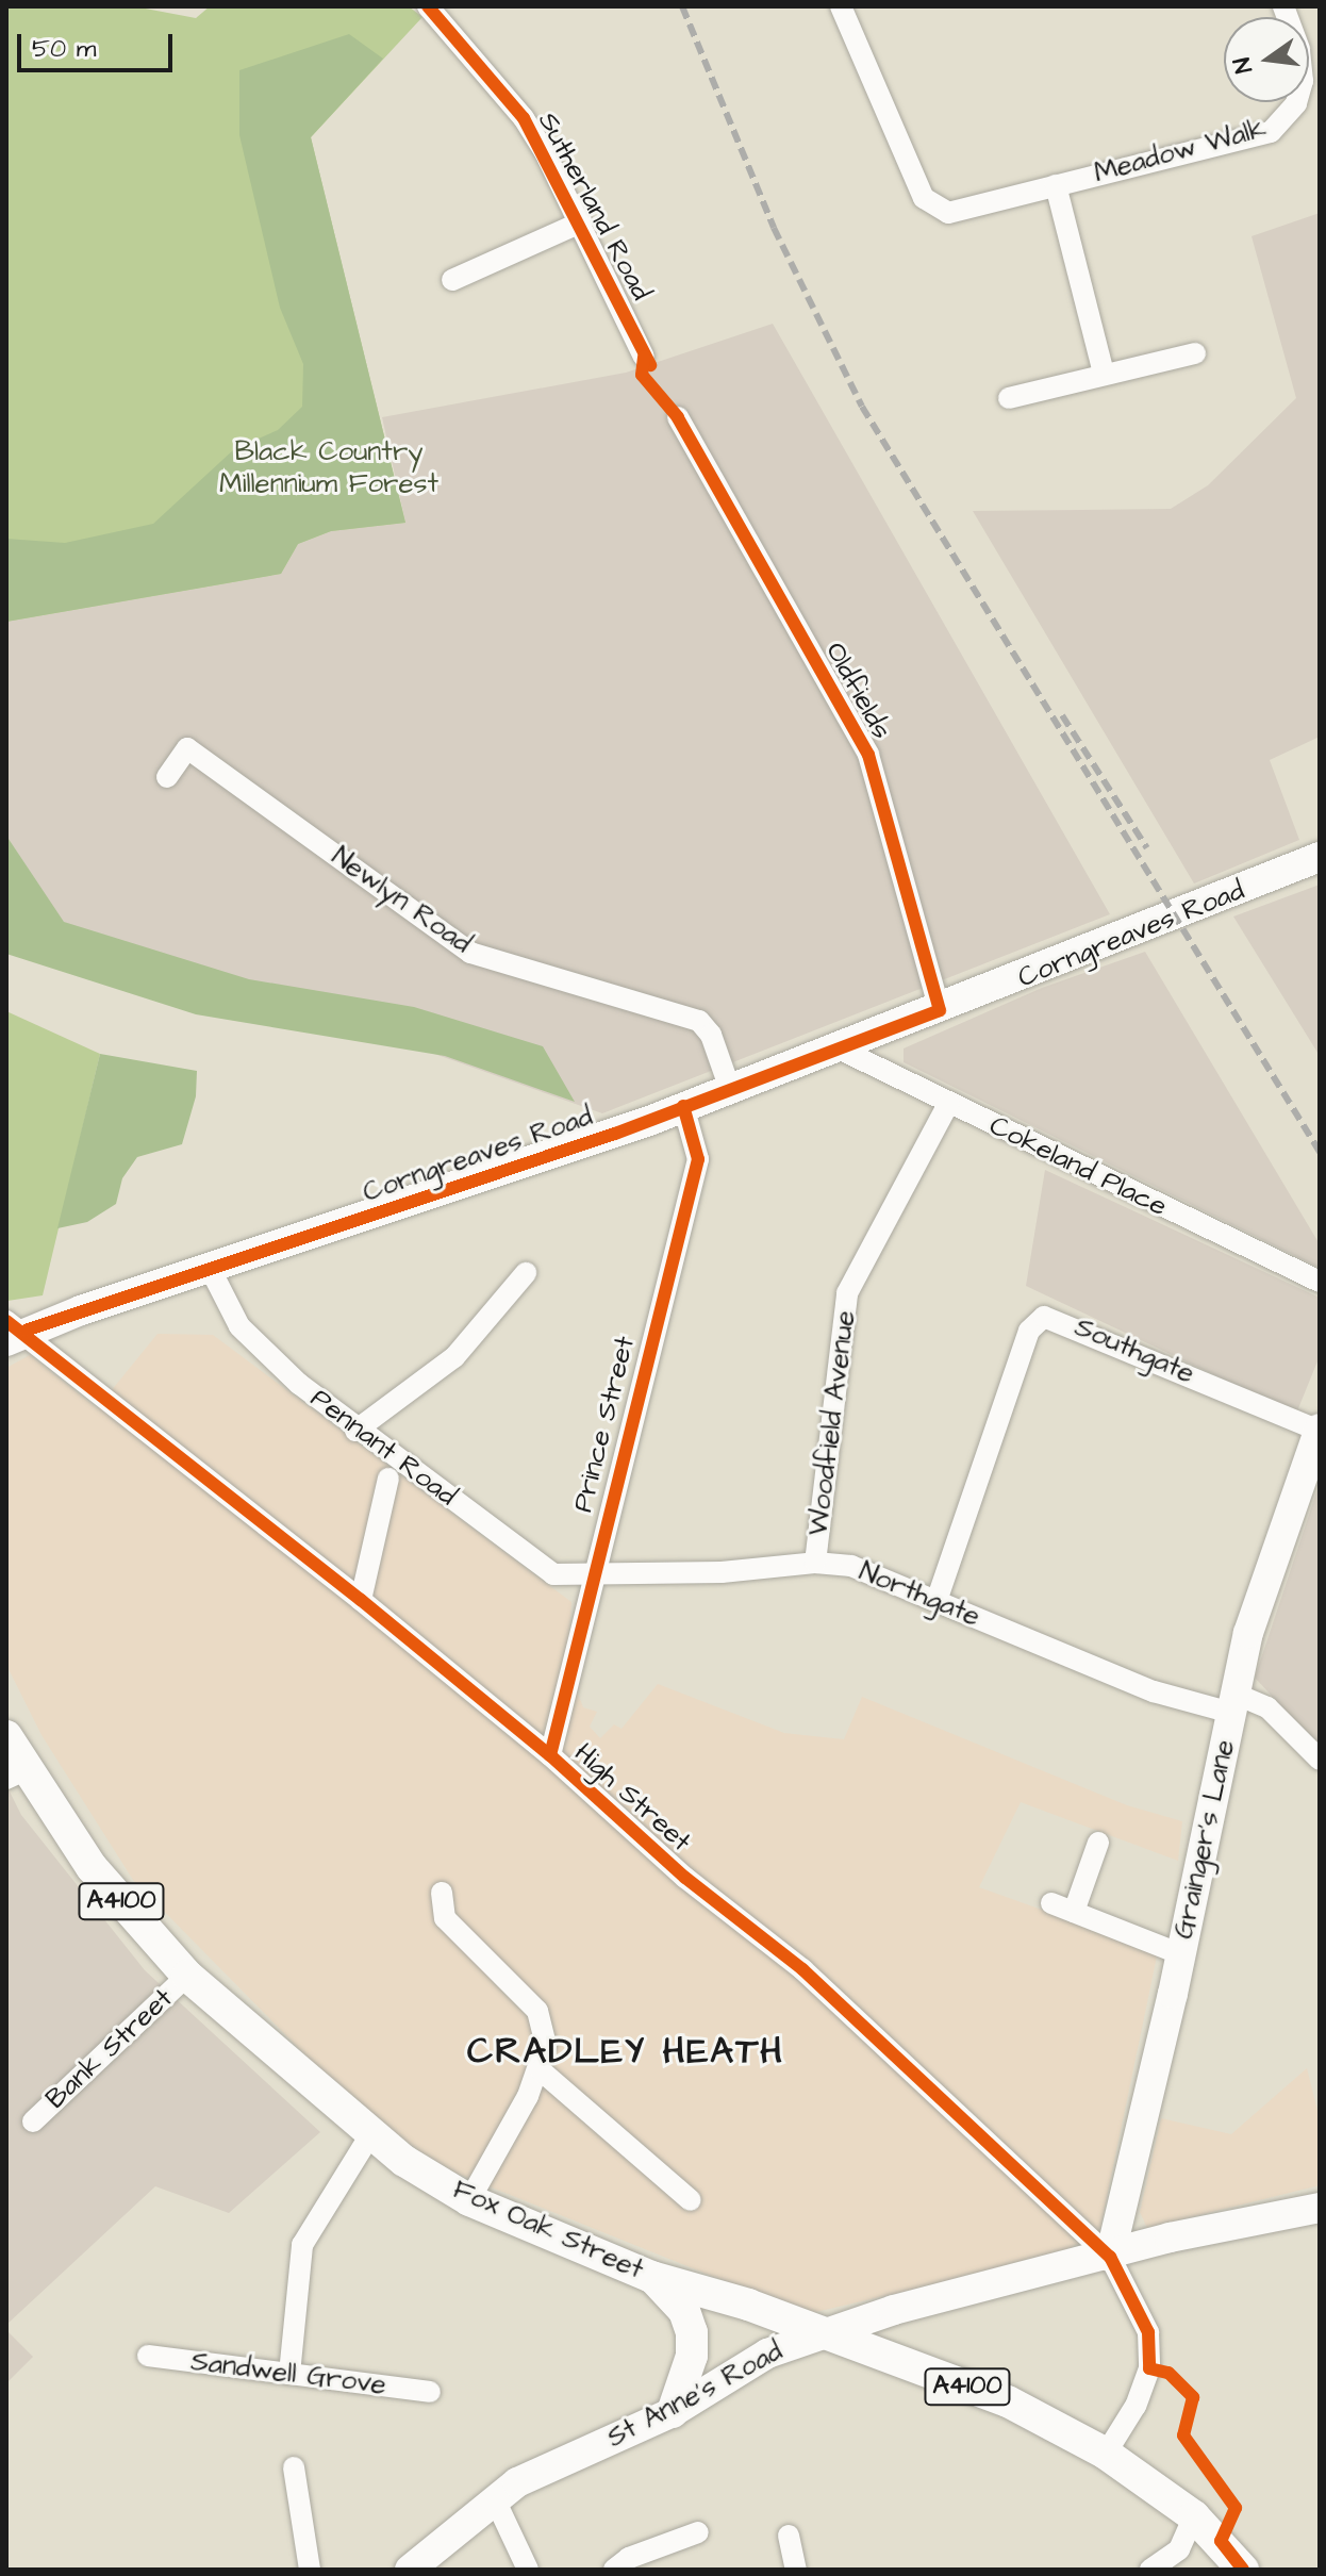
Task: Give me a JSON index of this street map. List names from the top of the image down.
{
  "streets": {
    "main road": [
      "Corngreaves Road",
      "Grainger's Lane",
      "A4100",
      "Fox Oak Street",
      "St Anne's Road"
    ],
    "street": [
      "Meadow Walk",
      "Sutherland Road",
      "Oldfields",
      "Newlyn Road",
      "Cokeland Place",
      "Southgate",
      "Woodfield Avenue",
      "Prince Street",
      "Pennant Road",
      "Northgate",
      "High Street",
      "Bank Street",
      "Sandwell Grove"
    ]
  },
  "crossings": [
    ["Oldfields", "Corngreaves Road"],
    ["Newlyn Road", "Corngreaves Road"],
    ["Corngreaves Road", "Cokeland Place"],
    ["Corngreaves Road", "Prince Street"],
    ["Corngreaves Road", "Pennant Road"],
    ["Corngreaves Road", "High Street"],
    ["Cokeland Place", "Woodfield Avenue"],
    ["Southgate", "Northgate"],
    ["Southgate", "Grainger's Lane"],
    ["Woodfield Avenue", "Northgate"],
    ["Prince Street", "Pennant Road"],
    ["Prince Street", "Northgate"],
    ["Prince Street", "High Street"],
    ["Pennant Road", "Northgate"],
    ["Northgate", "Grainger's Lane"],
    ["High Street", "Grainger's Lane"],
    ["High Street", "St Anne's Road"],
    ["Grainger's Lane", "St Anne's Road"],
    ["Bank Street", "Fox Oak Street"],
    ["Fox Oak Street", "St Anne's Road"]
  ],
  "districts": ["CRADLEY HEATH"],
  "parks": ["Black Country Millennium Forest"],
  "scale_bar": "50 m",
  "north": "left"
}
